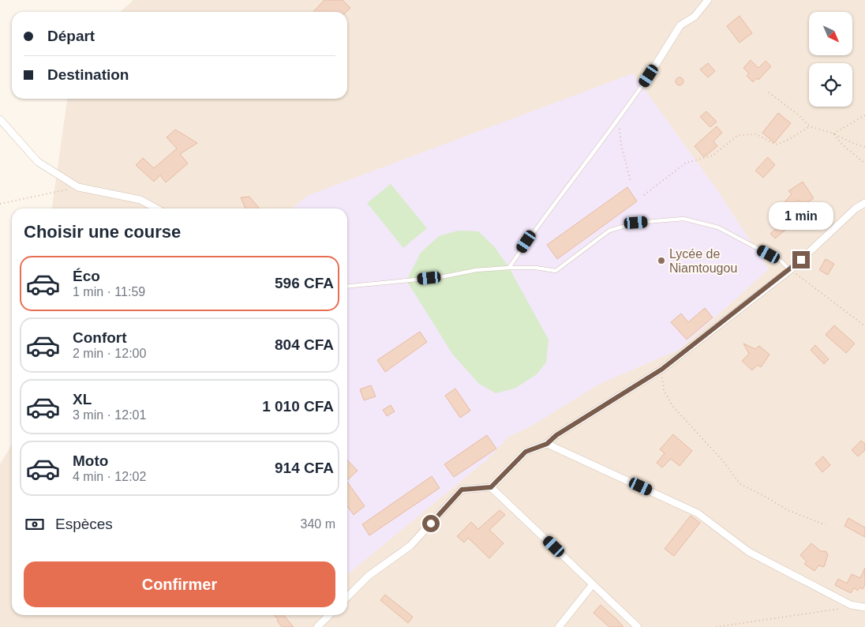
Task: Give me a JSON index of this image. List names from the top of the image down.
{
  "places": ["Lycée de Niamtougou"],
  "north": "bottom right",
  "page": {
    "banner": ["Départ", "Destination"],
    "bubble": "1 min",
    "heading": "Choisir une course",
    "list": [
      {
        "name": "Éco",
        "note": "1 min · 11:59",
        "value": "596 CFA"
      },
      {
        "name": "Confort",
        "note": "2 min · 12:00",
        "value": "804 CFA"
      },
      {
        "name": "XL",
        "note": "3 min · 12:01",
        "value": "1 010 CFA"
      },
      {
        "name": "Moto",
        "note": "4 min · 12:02",
        "value": "914 CFA"
      }
    ],
    "pay": ["Espèces", "340 m"],
    "buttons": "Confirmer"
  }
}
